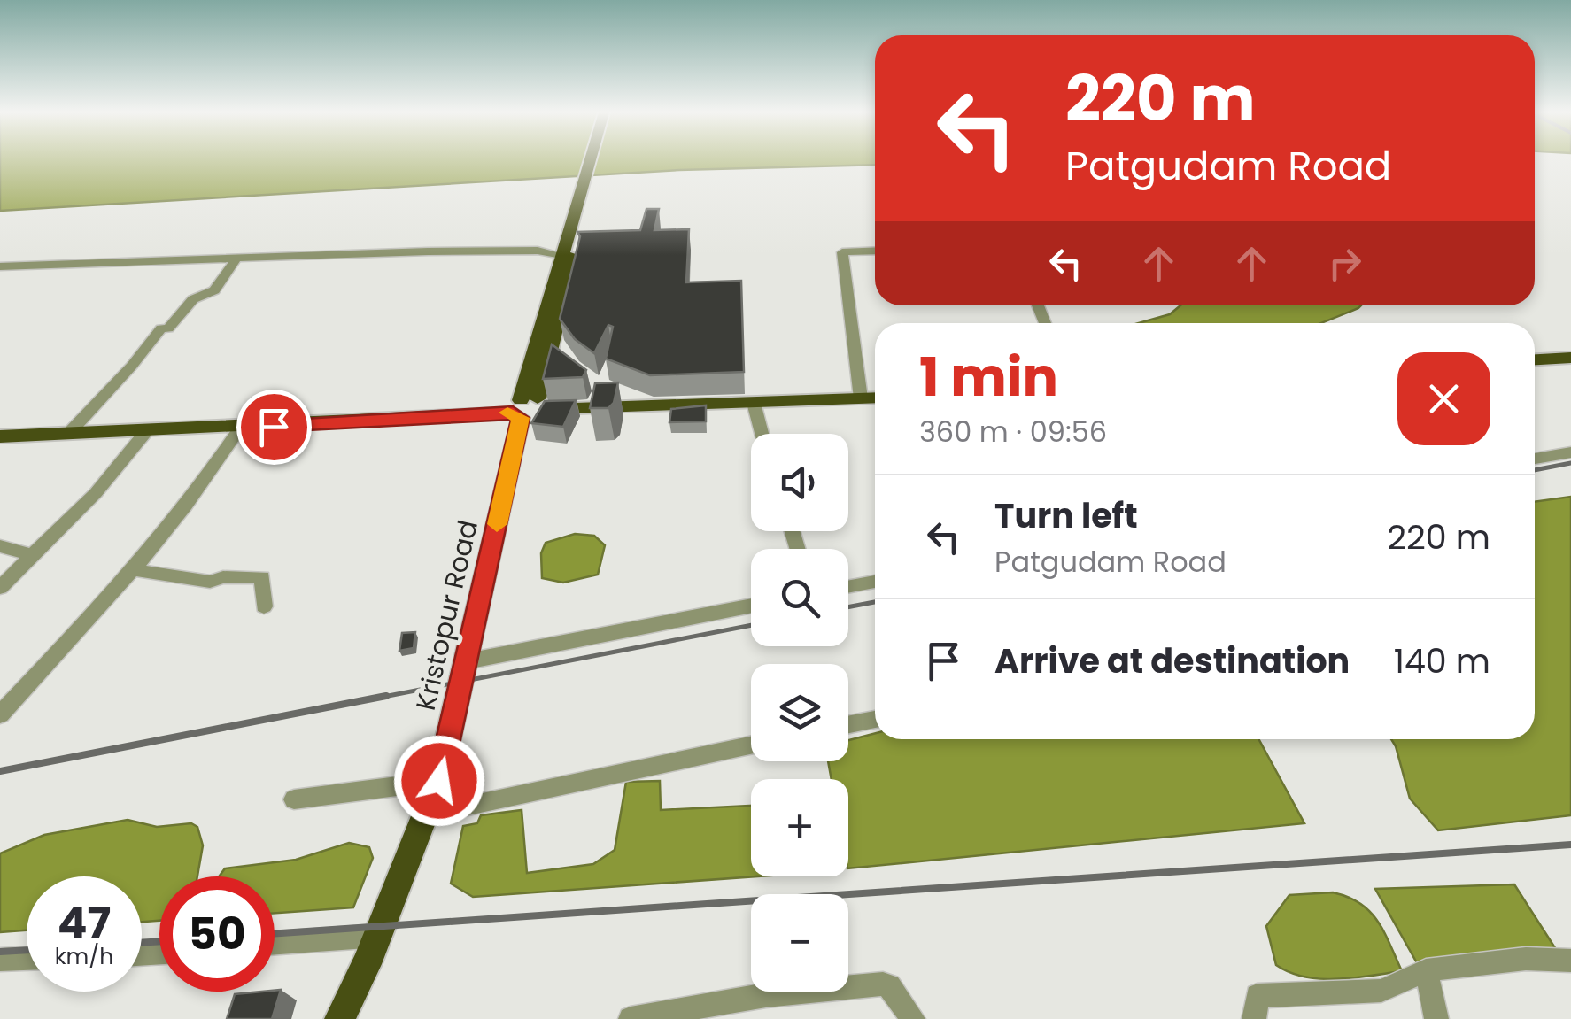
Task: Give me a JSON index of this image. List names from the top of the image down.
{
  "streets": {
    "main road": ["Kristopur Road"]
  },
  "page": {
    "turn": ["220 m", "Patgudam Road"],
    "heading": ["1 min", "360 m · 09:56"],
    "map_buttons": ["+", "−"],
    "list": [
      {
        "name": "Turn left",
        "note": "Patgudam Road",
        "value": "220 m"
      },
      {
        "name": "Arrive at destination",
        "value": "140 m"
      }
    ],
    "speed": "47 km/h",
    "limit": "50"
  }
}
